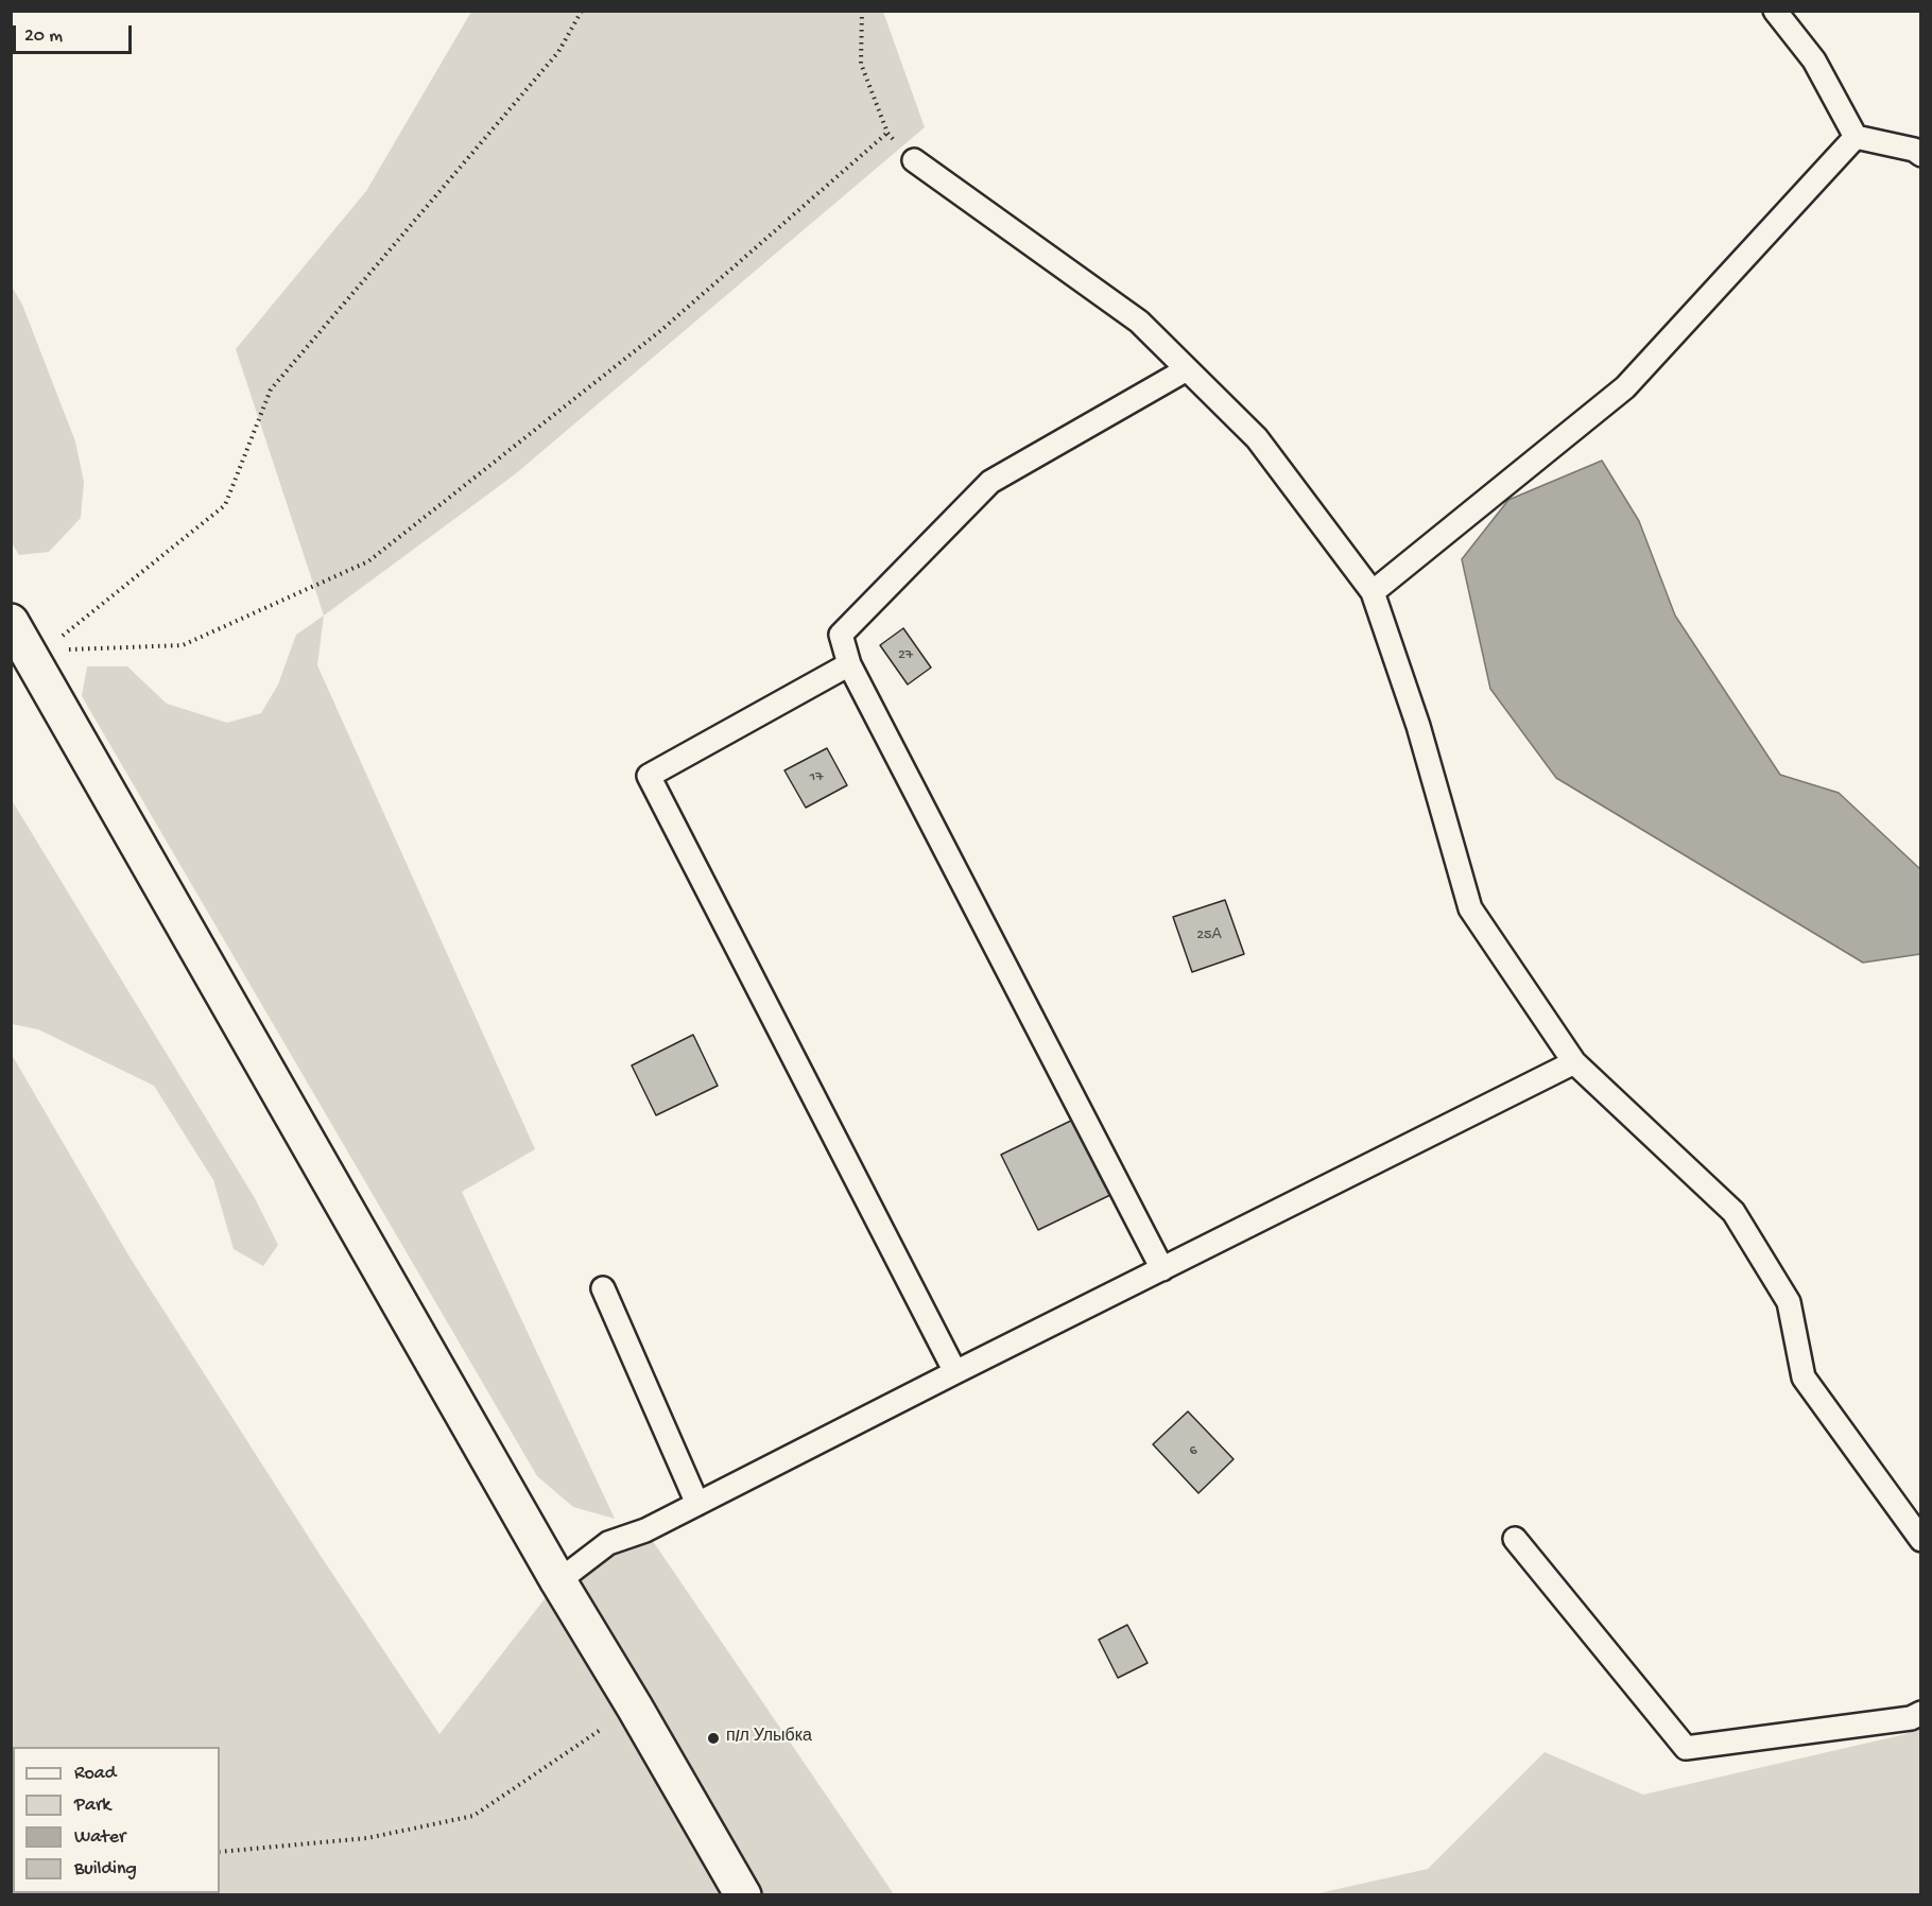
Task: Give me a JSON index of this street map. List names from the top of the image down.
{
  "places": ["п/л Улыбка"],
  "house_numbers": [
    "27",
    "17",
    "25А",
    "6"
  ],
  "legend": [
    "Road",
    "Park",
    "Water",
    "Building"
  ],
  "scale_bar": "20 m"
}
